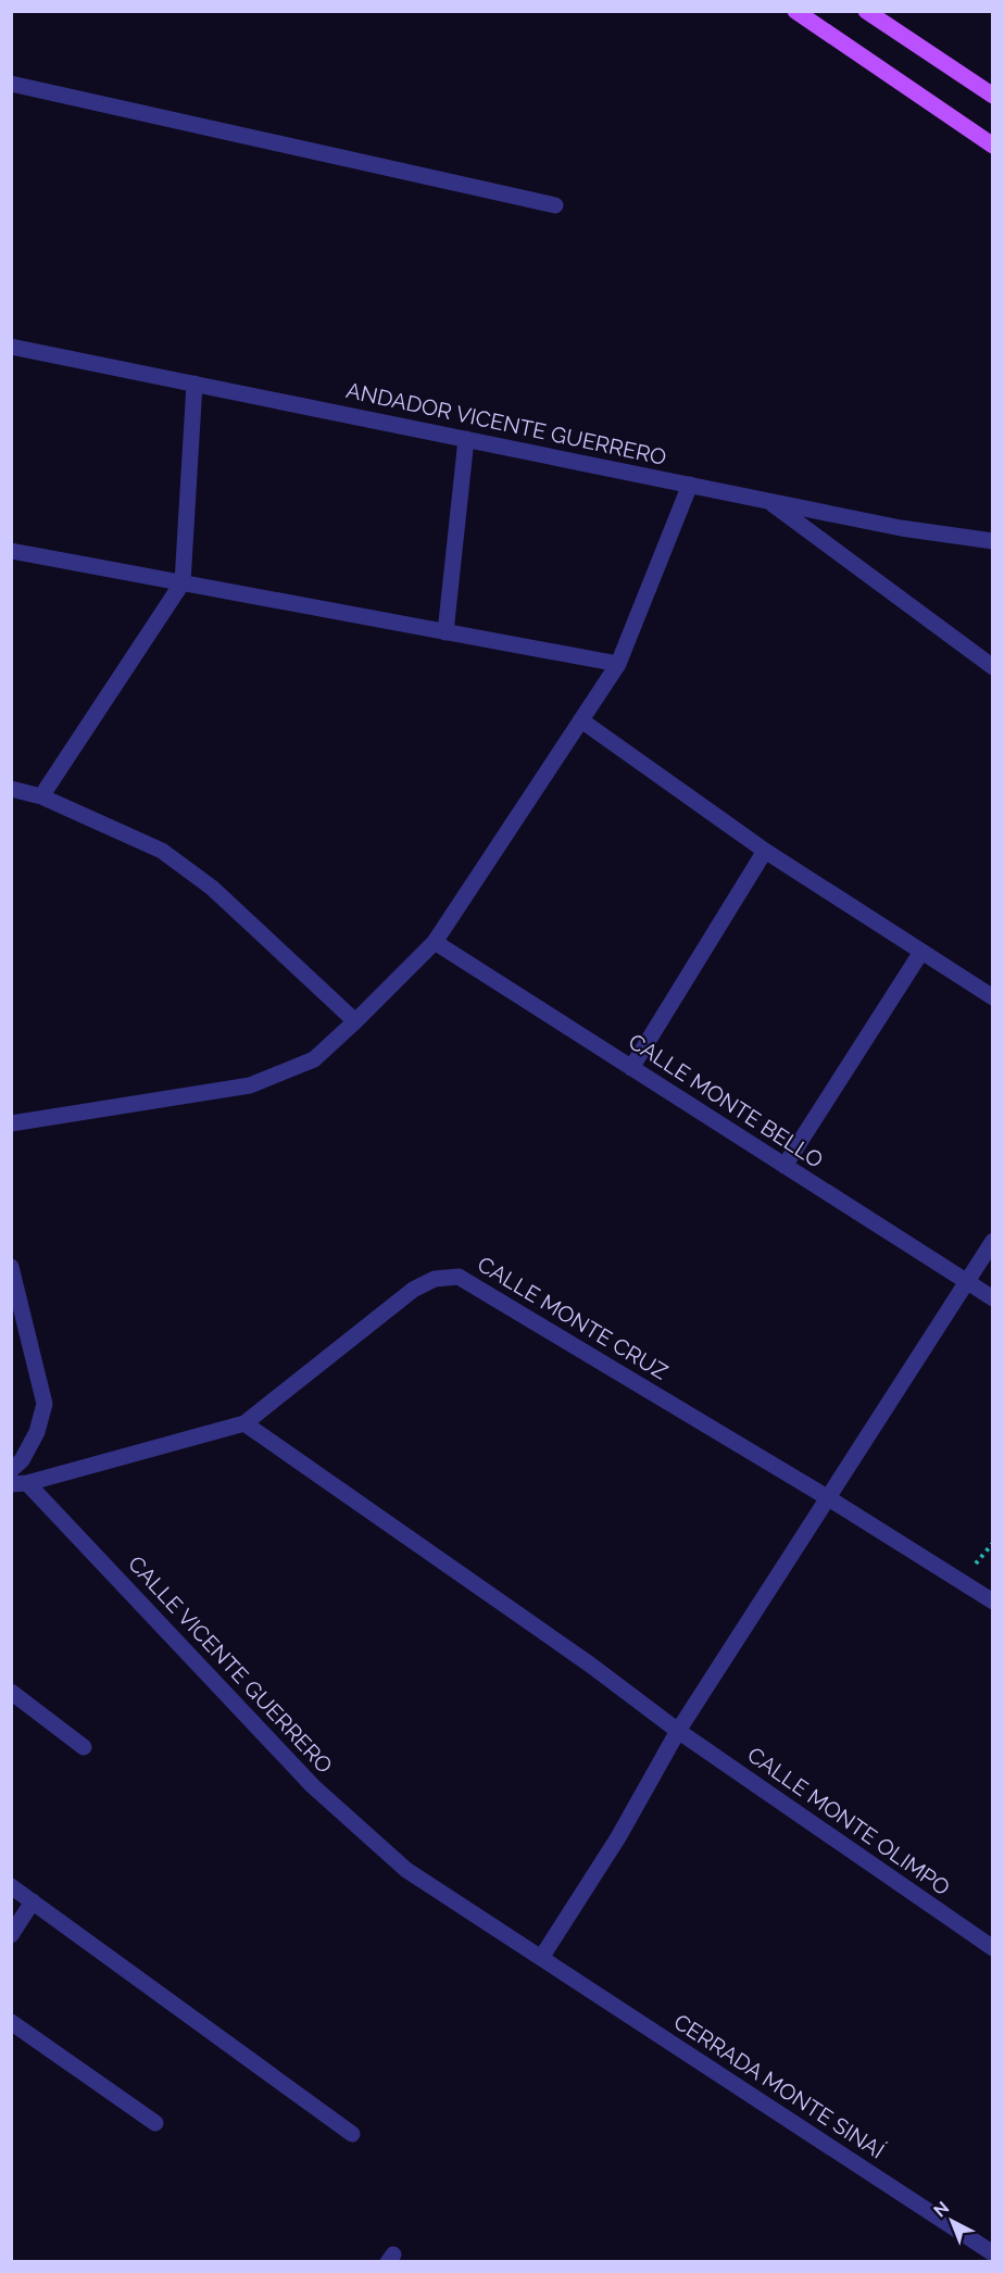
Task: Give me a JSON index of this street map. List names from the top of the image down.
{
  "streets": {
    "street": [
      "ANDADOR VICENTE GUERRERO",
      "CALLE MONTE BELLO",
      "CALLE MONTE CRUZ",
      "CALLE VICENTE GUERRERO",
      "CALLE MONTE OLIMPO",
      "CERRADA MONTE SINAÍ"
    ]
  },
  "crossings": [
    ["CALLE MONTE CRUZ", "CALLE VICENTE GUERRERO"],
    ["CALLE MONTE CRUZ", "CALLE MONTE OLIMPO"],
    ["CALLE VICENTE GUERRERO", "CERRADA MONTE SINAÍ"]
  ],
  "north": "top left"
}
